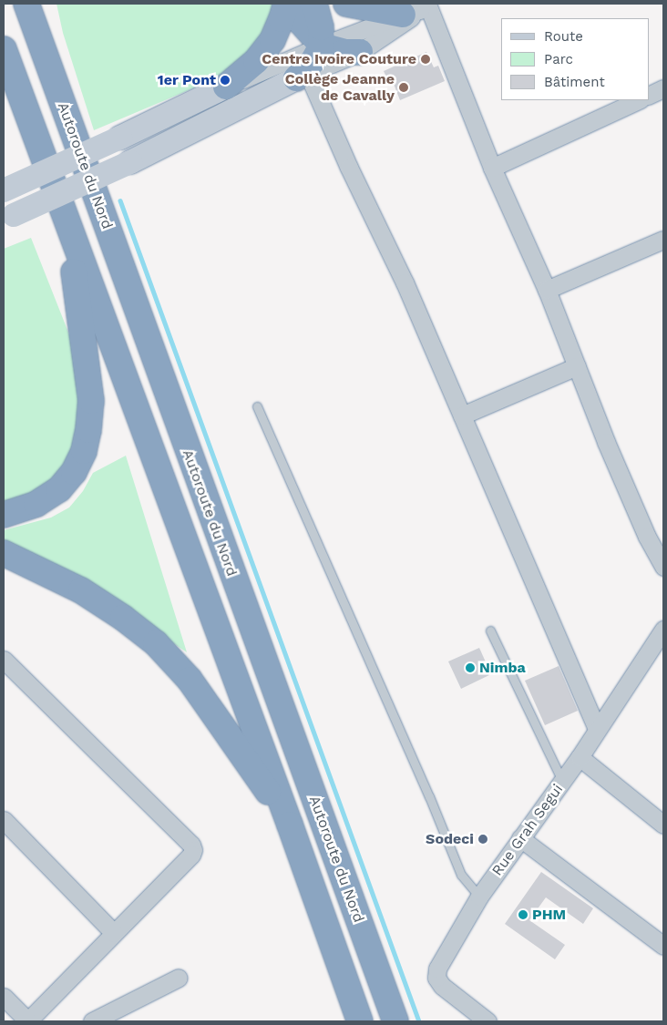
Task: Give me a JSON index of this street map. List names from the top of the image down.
{
  "streets": {
    "highway": ["Autoroute du Nord"],
    "street": ["Rue Grah Segui"]
  },
  "places": [
    "Centre Ivoire Couture",
    "1er Pont",
    "Collège Jeanne de Cavally",
    "Nimba",
    "Sodeci",
    "PHM"
  ],
  "legend": ["Route", "Parc", "Bâtiment"]
}
